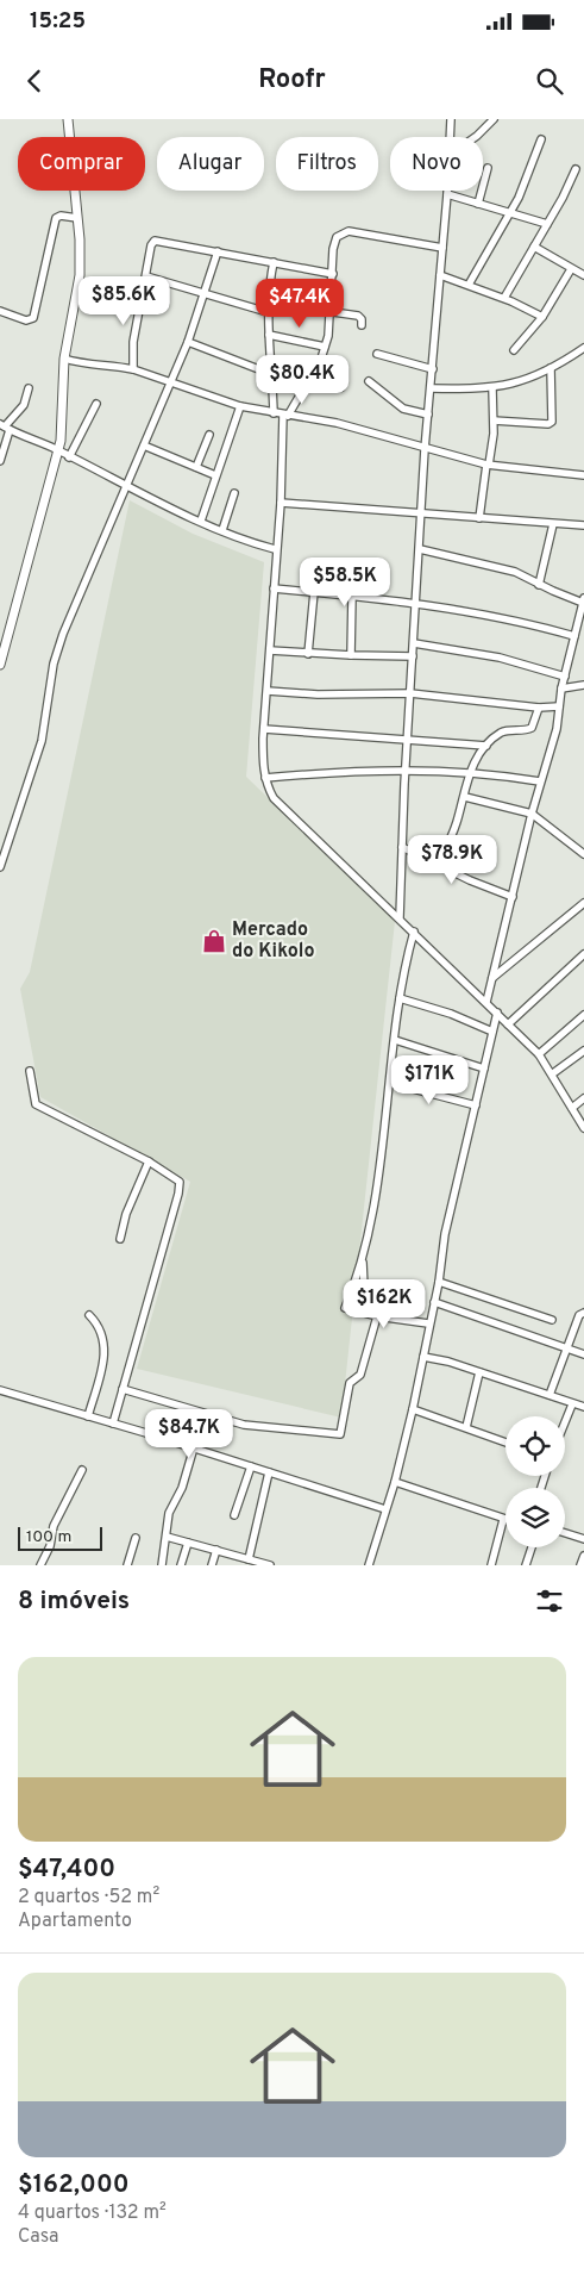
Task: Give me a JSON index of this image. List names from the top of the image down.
{
  "places": {
    "shop": ["Mercado do Kikolo"]
  },
  "scale_bar": "100 m",
  "page": {
    "status": "15:25",
    "header": "Roofr",
    "chip": [
      "Comprar",
      "Alugar",
      "Filtros",
      "Novo"
    ],
    "price": [
      "$85.6K",
      "$47.4K",
      "$80.4K",
      "$58.5K",
      "$78.9K",
      "$171K",
      "$162K",
      "$84.7K"
    ],
    "scale": "100 m",
    "heading": "8 imóveis",
    "list": [
      {
        "name": "$47,400",
        "note": "2 quartos · 52 m² · Apartamento"
      },
      {
        "name": "$162,000",
        "note": "4 quartos · 132 m² · Casa"
      }
    ]
  }
}
